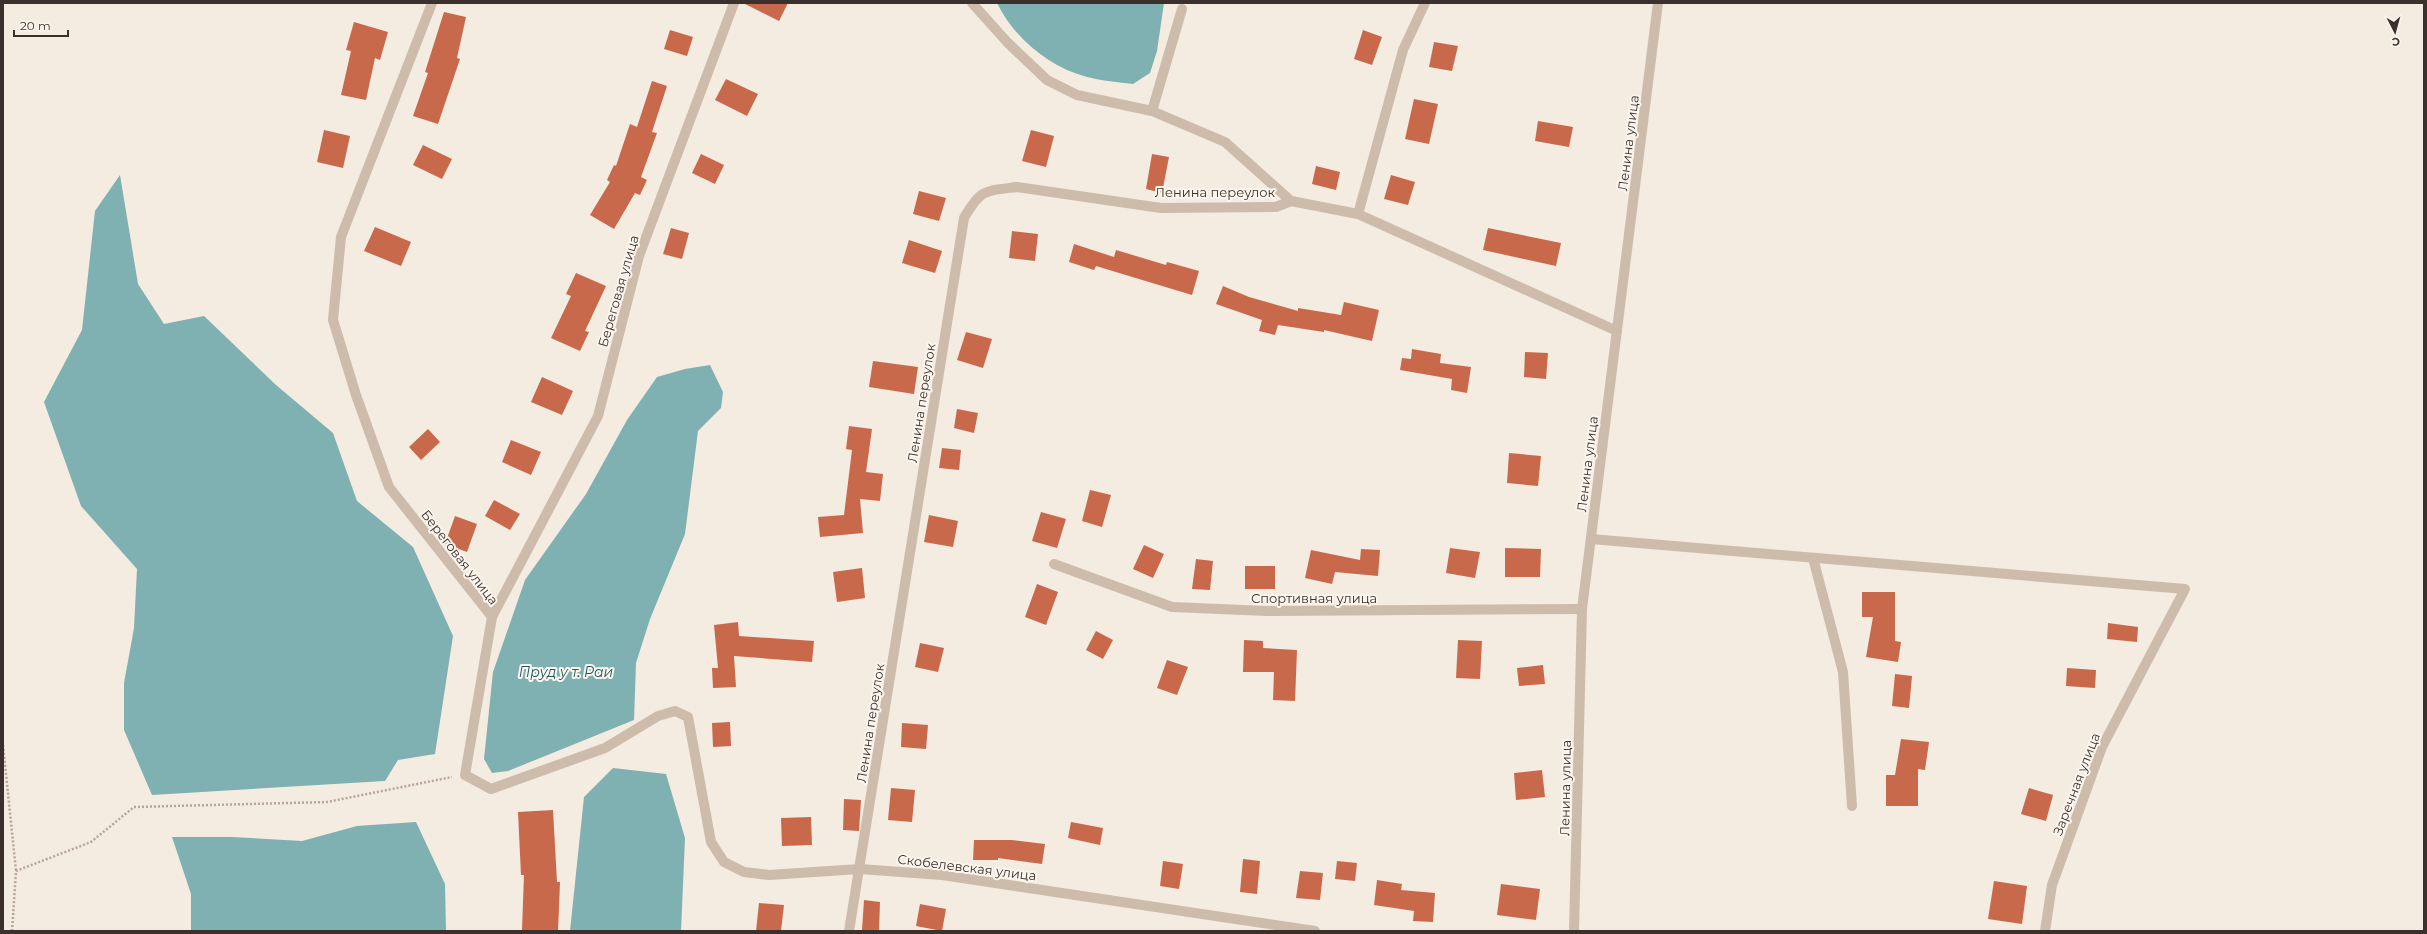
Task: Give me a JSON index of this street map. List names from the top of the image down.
{
  "streets": {
    "street": [
      "Ленина улица",
      "Ленина переулок",
      "Береговая улица",
      "Спортивная улица",
      "Заречная улица",
      "Скобелевская улица"
    ]
  },
  "crossings": [
    ["Ленина улица", "Спортивная улица"],
    ["Ленина переулок", "Скобелевская улица"]
  ],
  "water": ["Пруд у т. Раи"],
  "scale_bar": "20 m",
  "north": "bottom"
}
